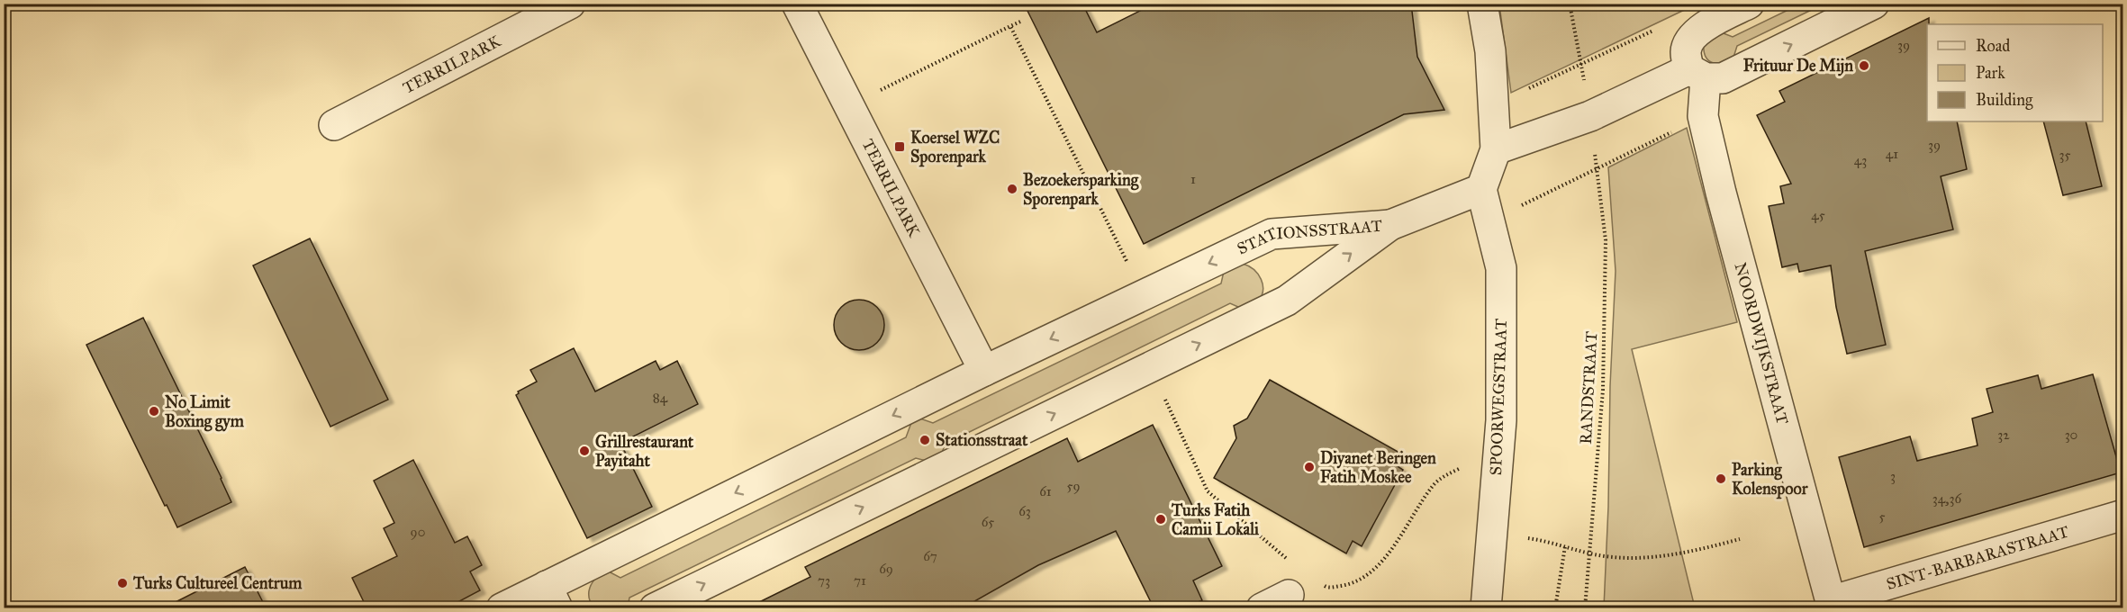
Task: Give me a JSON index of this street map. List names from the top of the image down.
{
  "streets": {
    "street": [
      "TERRILPARK",
      "STATIONSSTRAAT",
      "NOORDWIJKSTRAAT",
      "SPOORWEGSTRAAT",
      "SINT-BARBARASTRAAT"
    ],
    "path": ["RANDSTRAAT"]
  },
  "crossings": [
    ["TERRILPARK", "STATIONSSTRAAT"],
    ["STATIONSSTRAAT", "SPOORWEGSTRAAT"],
    ["NOORDWIJKSTRAAT", "SINT-BARBARASTRAAT"]
  ],
  "places": {
    "other": [
      "Frituur De Mijn",
      "Bezoekersparking Sporenpark",
      "No Limit Boxing gym",
      "Stationsstraat",
      "Grillrestaurant Payitaht",
      "Diyanet Beringen Fatih Moskee",
      "Parking Kolenspoor",
      "Turks Fatih Camii Lokali",
      "Turks Cultureel Centrum"
    ],
    "transit": ["Koersel WZC Sporenpark"]
  },
  "house_numbers": [
    "39",
    "39",
    "41",
    "35",
    "43",
    "1",
    "45",
    "84",
    "32",
    "30",
    "3",
    "59",
    "61",
    "34,36",
    "63",
    "5",
    "65",
    "90",
    "67",
    "69",
    "73",
    "71"
  ],
  "legend": ["Road", "Park", "Building"]
}
